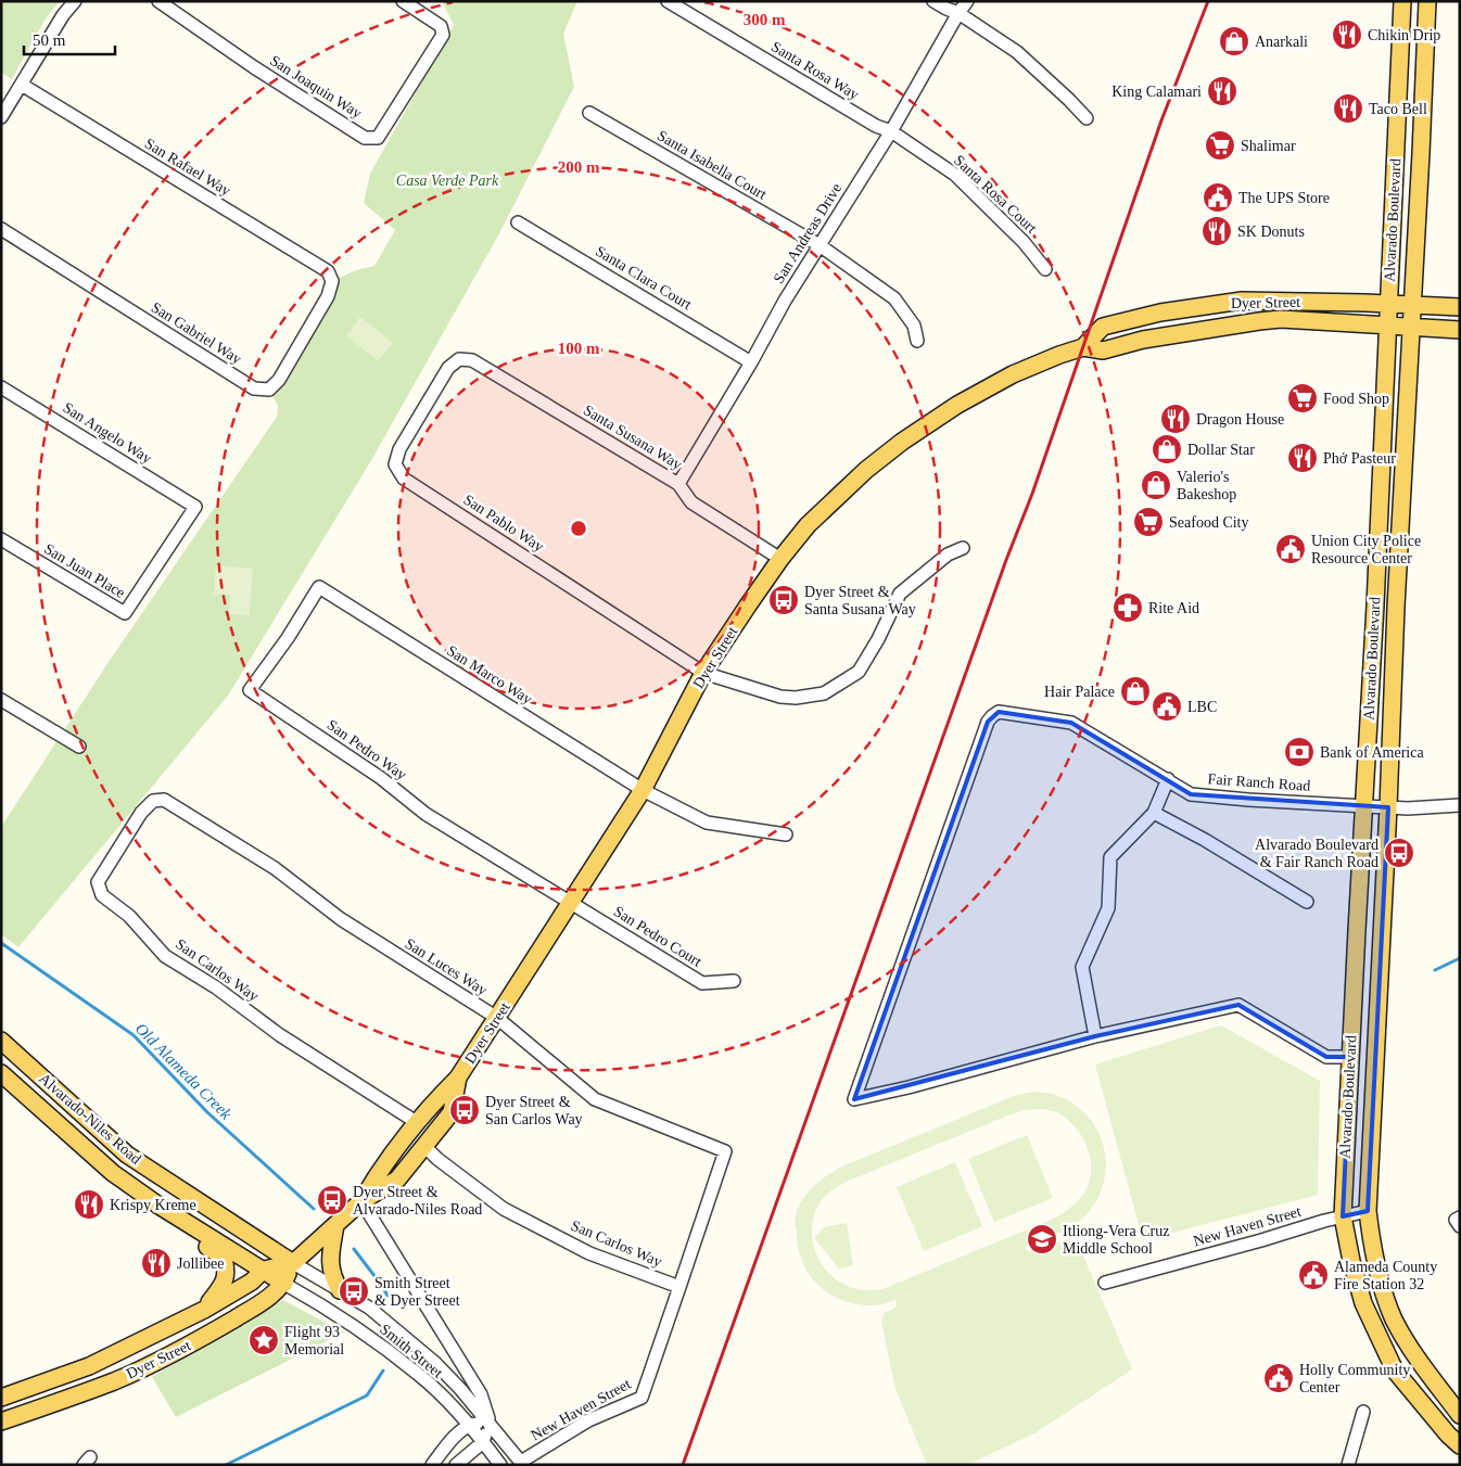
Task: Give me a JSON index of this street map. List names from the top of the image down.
{
  "streets": {
    "main road": ["Alvarado Boulevard", "Dyer Street", "Alvarado-Niles Road"],
    "street": [
      "Santa Rosa Way",
      "San Joaquin Way",
      "Santa Isabella Court",
      "San Rafael Way",
      "Santa Rosa Court",
      "San Andreas Drive",
      "Santa Clara Court",
      "San Gabriel Way",
      "San Angelo Way",
      "Santa Susana Way",
      "San Pablo Way",
      "San Juan Place",
      "San Marco Way",
      "San Pedro Way",
      "Fair Ranch Road",
      "San Pedro Court",
      "San Luces Way",
      "San Carlos Way",
      "New Haven Street",
      "Smith Street"
    ]
  },
  "crossings": [
    ["Santa Rosa Way", "Santa Rosa Court"],
    ["Santa Rosa Way", "San Andreas Drive"],
    ["Santa Isabella Court", "San Andreas Drive"],
    ["San Rafael Way", "San Gabriel Way"],
    ["Santa Rosa Court", "San Andreas Drive"],
    ["Alvarado Boulevard", "Dyer Street"],
    ["Alvarado Boulevard", "Fair Ranch Road"],
    ["Alvarado Boulevard", "New Haven Street"],
    ["San Andreas Drive", "Santa Clara Court"],
    ["San Andreas Drive", "Santa Susana Way"],
    ["Dyer Street", "Santa Susana Way"],
    ["Dyer Street", "San Pablo Way"],
    ["Dyer Street", "San Marco Way"],
    ["Dyer Street", "San Pedro Way"],
    ["Dyer Street", "San Pedro Court"],
    ["Dyer Street", "San Luces Way"],
    ["Dyer Street", "San Carlos Way"],
    ["Dyer Street", "Alvarado-Niles Road"],
    ["Dyer Street", "Smith Street"],
    ["San Angelo Way", "San Juan Place"],
    ["Santa Susana Way", "San Pablo Way"],
    ["San Marco Way", "San Pedro Way"],
    ["San Pedro Way", "San Pedro Court"],
    ["San Luces Way", "San Carlos Way"],
    ["San Luces Way", "New Haven Street"],
    ["San Carlos Way", "New Haven Street"],
    ["Alvarado-Niles Road", "Smith Street"],
    ["New Haven Street", "Smith Street"]
  ],
  "water": ["Old Alameda Creek"],
  "parks": ["Casa Verde Park"],
  "places": {
    "restaurant": [
      "Chikin Drip",
      "King Calamari",
      "Taco Bell",
      "SK Donuts",
      "Dragon House",
      "Phở Pasteur",
      "Krispy Kreme",
      "Jollibee"
    ],
    "shop": [
      "Anarkali",
      "Dollar Star",
      "Valerio's Bakeshop",
      "Hair Palace"
    ],
    "supermarket": ["Shalimar", "Food Shop", "Seafood City"],
    "public building": [
      "The UPS Store",
      "Union City Police Resource Center",
      "LBC",
      "Alameda County Fire Station 32",
      "Holly Community Center"
    ],
    "bus stop": [
      "Dyer Street & Santa Susana Way",
      "Alvarado Boulevard & Fair Ranch Road",
      "Dyer Street & San Carlos Way",
      "Dyer Street & Alvarado-Niles Road",
      "Smith Street & Dyer Street"
    ],
    "pharmacy": ["Rite Aid"],
    "bank": ["Bank of America"],
    "school or university": ["Itliong-Vera Cruz Middle School"],
    "place": ["Flight 93 Memorial"]
  },
  "scale_bar": "50 m",
  "rings": ["300 m", "200 m", "100 m"]
}
